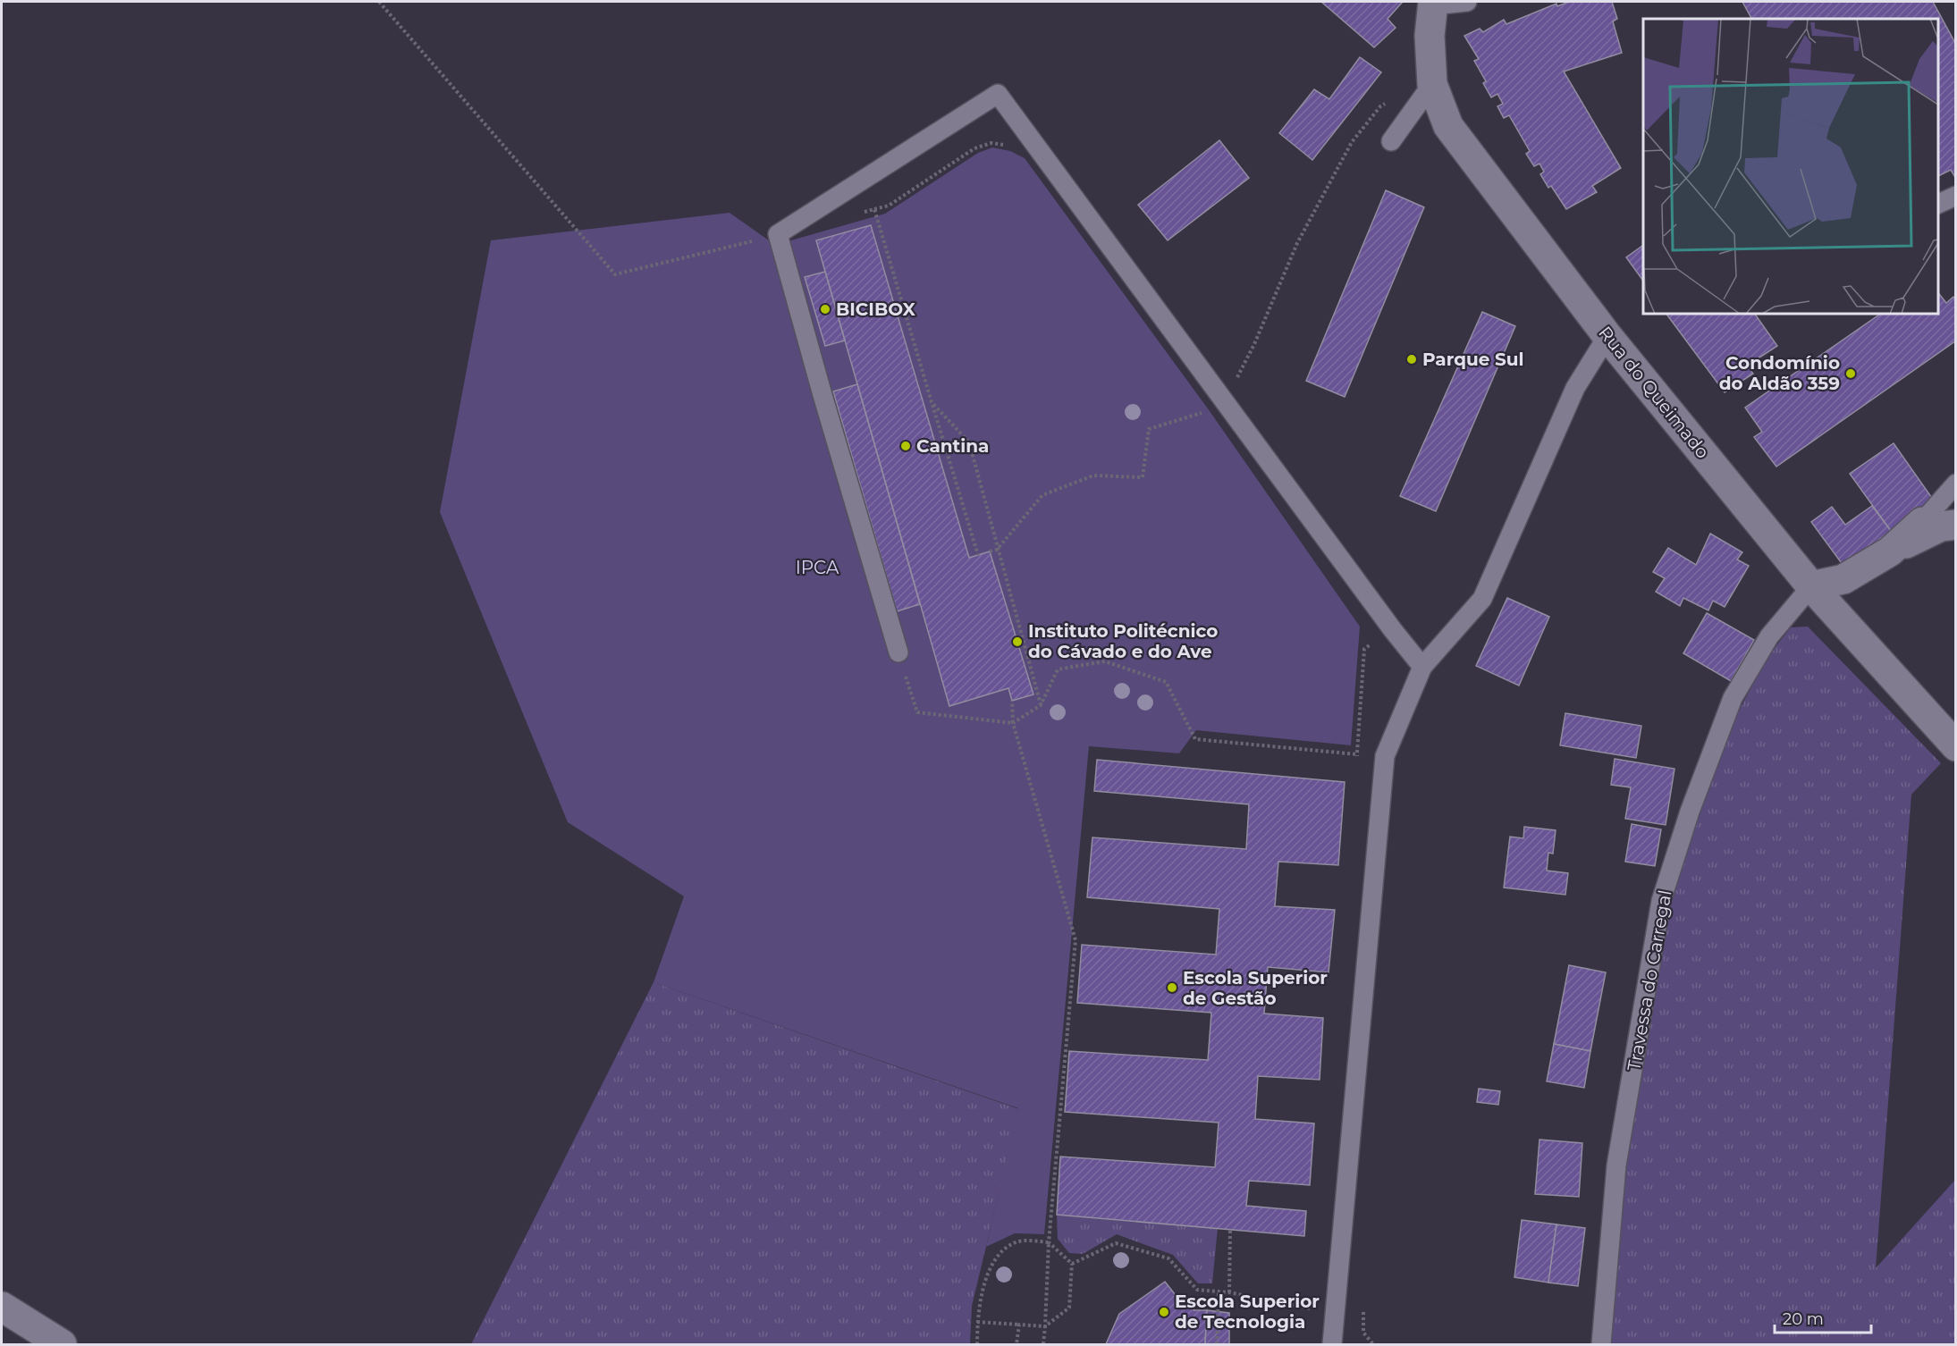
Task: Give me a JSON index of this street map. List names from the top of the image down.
{
  "streets": {
    "street": ["Rua do Queimado"],
    "lane": ["Travessa do Carregal"]
  },
  "crossings": [
    ["Rua do Queimado", "Travessa do Carregal"]
  ],
  "parks": ["IPCA"],
  "places": [
    "BICIBOX",
    "Parque Sul",
    "Condomínio do Aldão 359",
    "Cantina",
    "Instituto Politécnico do Cávado e do Ave",
    "Escola Superior de Gestão",
    "Escola Superior de Tecnologia"
  ],
  "scale_bar": "20 m"
}
